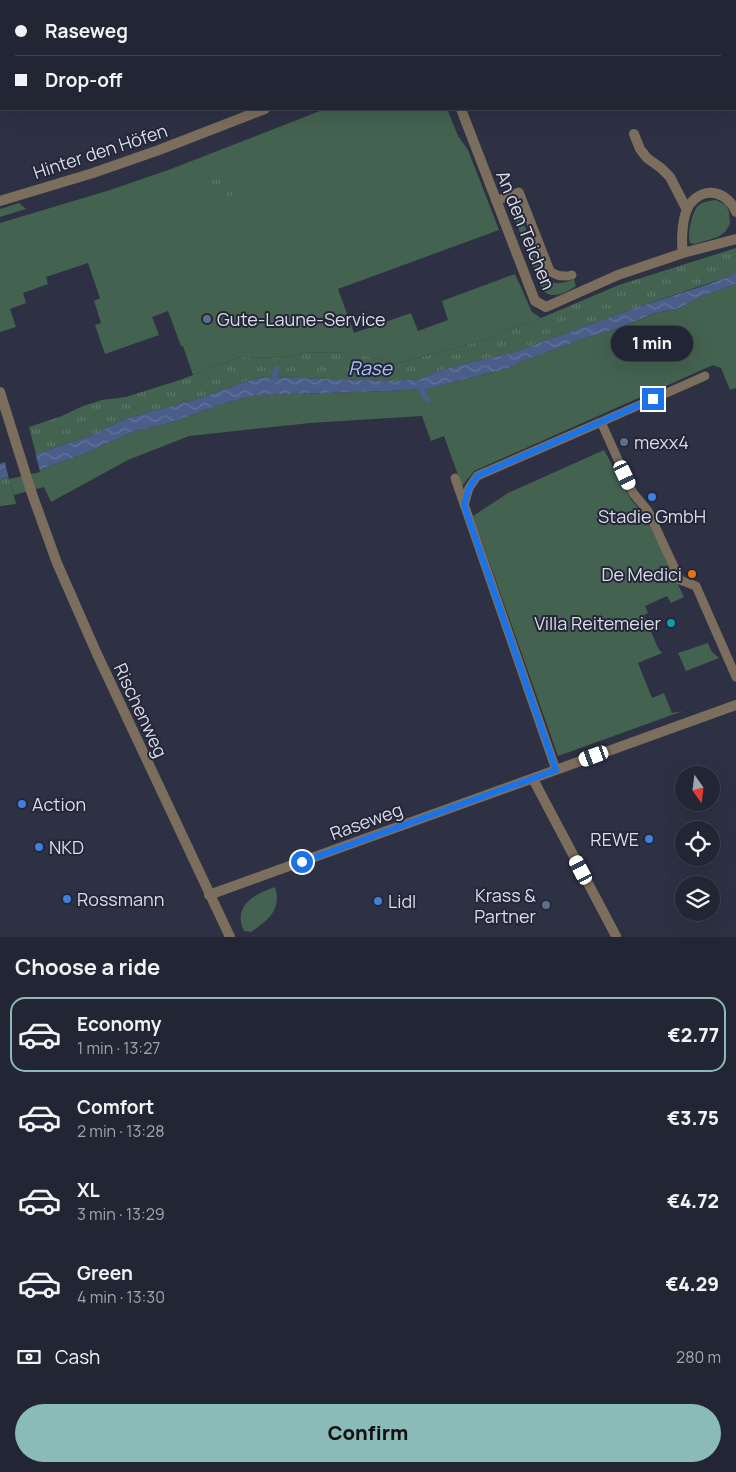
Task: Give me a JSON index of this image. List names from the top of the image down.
{
  "streets": {
    "street": [
      "Hinter den Höfen",
      "An den Teichen",
      "Rischenweg",
      "Raseweg"
    ]
  },
  "crossings": [
    ["Rischenweg", "Raseweg"]
  ],
  "water": ["Rase"],
  "places": [
    "Gute-Laune-Service",
    "mexx4",
    "Stadie GmbH",
    "De Medici",
    "Villa Reitemeier",
    "Action",
    "REWE",
    "NKD",
    "Rossmann",
    "Lidl",
    "Krass & Partner"
  ],
  "north": "bottom",
  "page": {
    "banner": ["Raseweg", "Drop-off"],
    "bubble": "1 min",
    "heading": "Choose a ride",
    "list": [
      {
        "name": "Economy",
        "note": "1 min · 13:27",
        "value": "€2.77"
      },
      {
        "name": "Comfort",
        "note": "2 min · 13:28",
        "value": "€3.75"
      },
      {
        "name": "XL",
        "note": "3 min · 13:29",
        "value": "€4.72"
      },
      {
        "name": "Green",
        "note": "4 min · 13:30",
        "value": "€4.29"
      }
    ],
    "pay": ["Cash", "280 m"],
    "buttons": "Confirm"
  }
}
